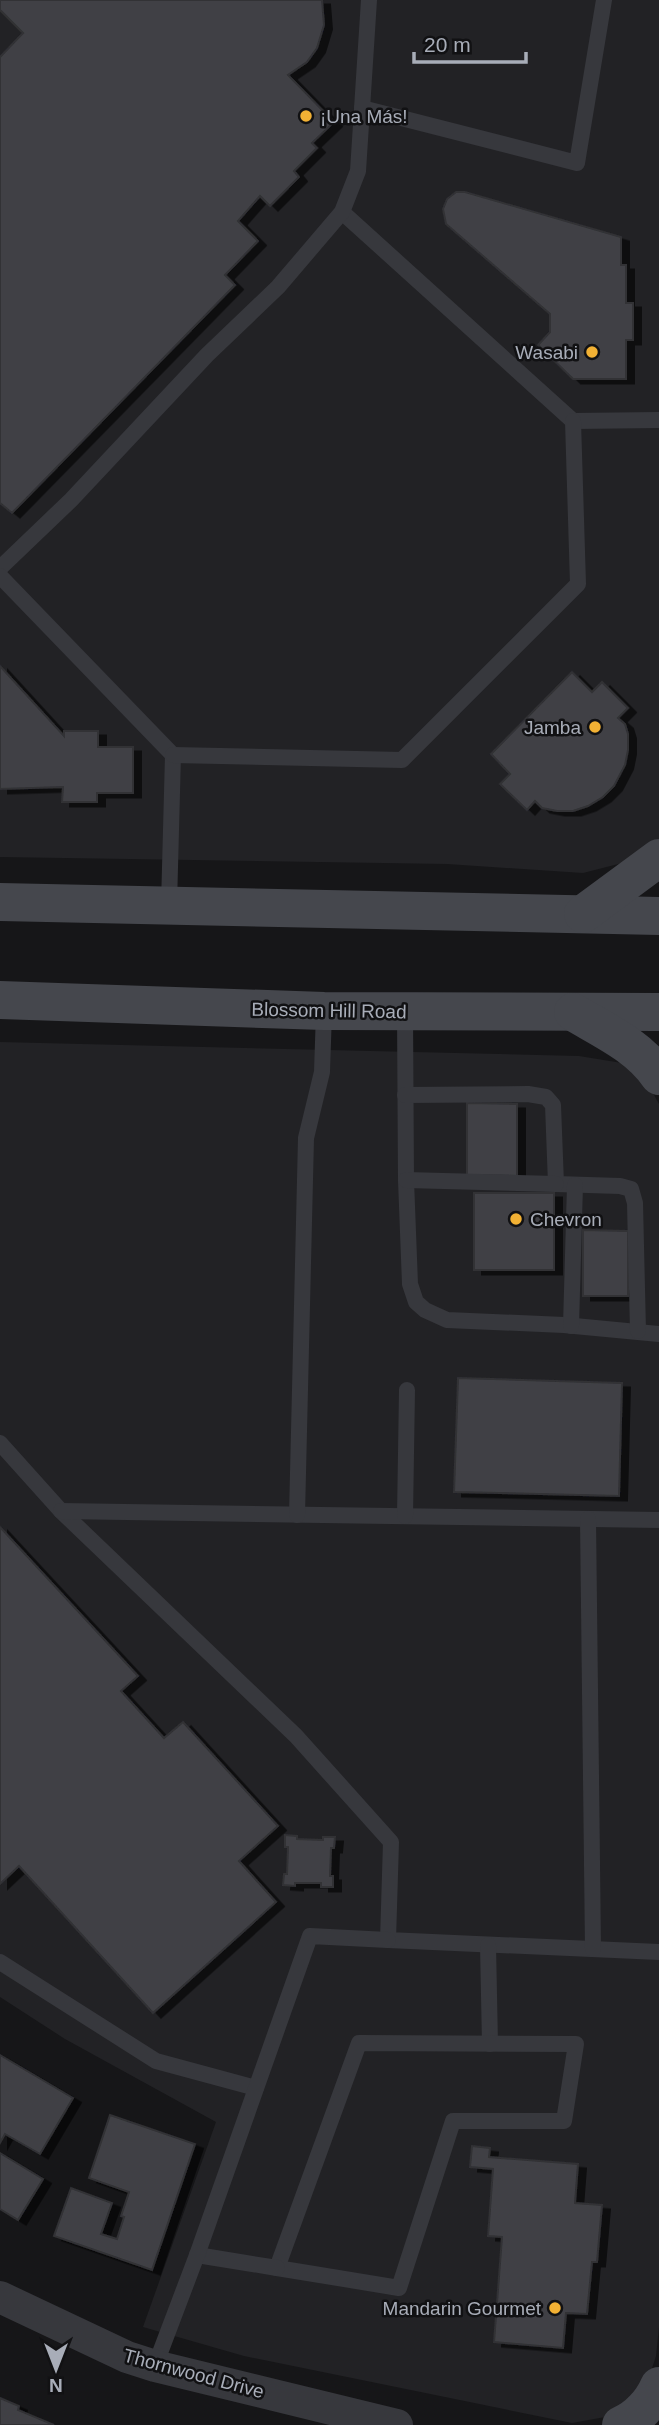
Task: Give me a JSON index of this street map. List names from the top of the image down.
{
  "streets": {
    "main road": ["Blossom Hill Road"],
    "street": ["Thornwood Drive"]
  },
  "places": [
    "¡Una Más!",
    "Wasabi",
    "Jamba",
    "Chevron",
    "Mandarin Gourmet"
  ],
  "scale_bar": "20 m",
  "north": "bottom"
}
